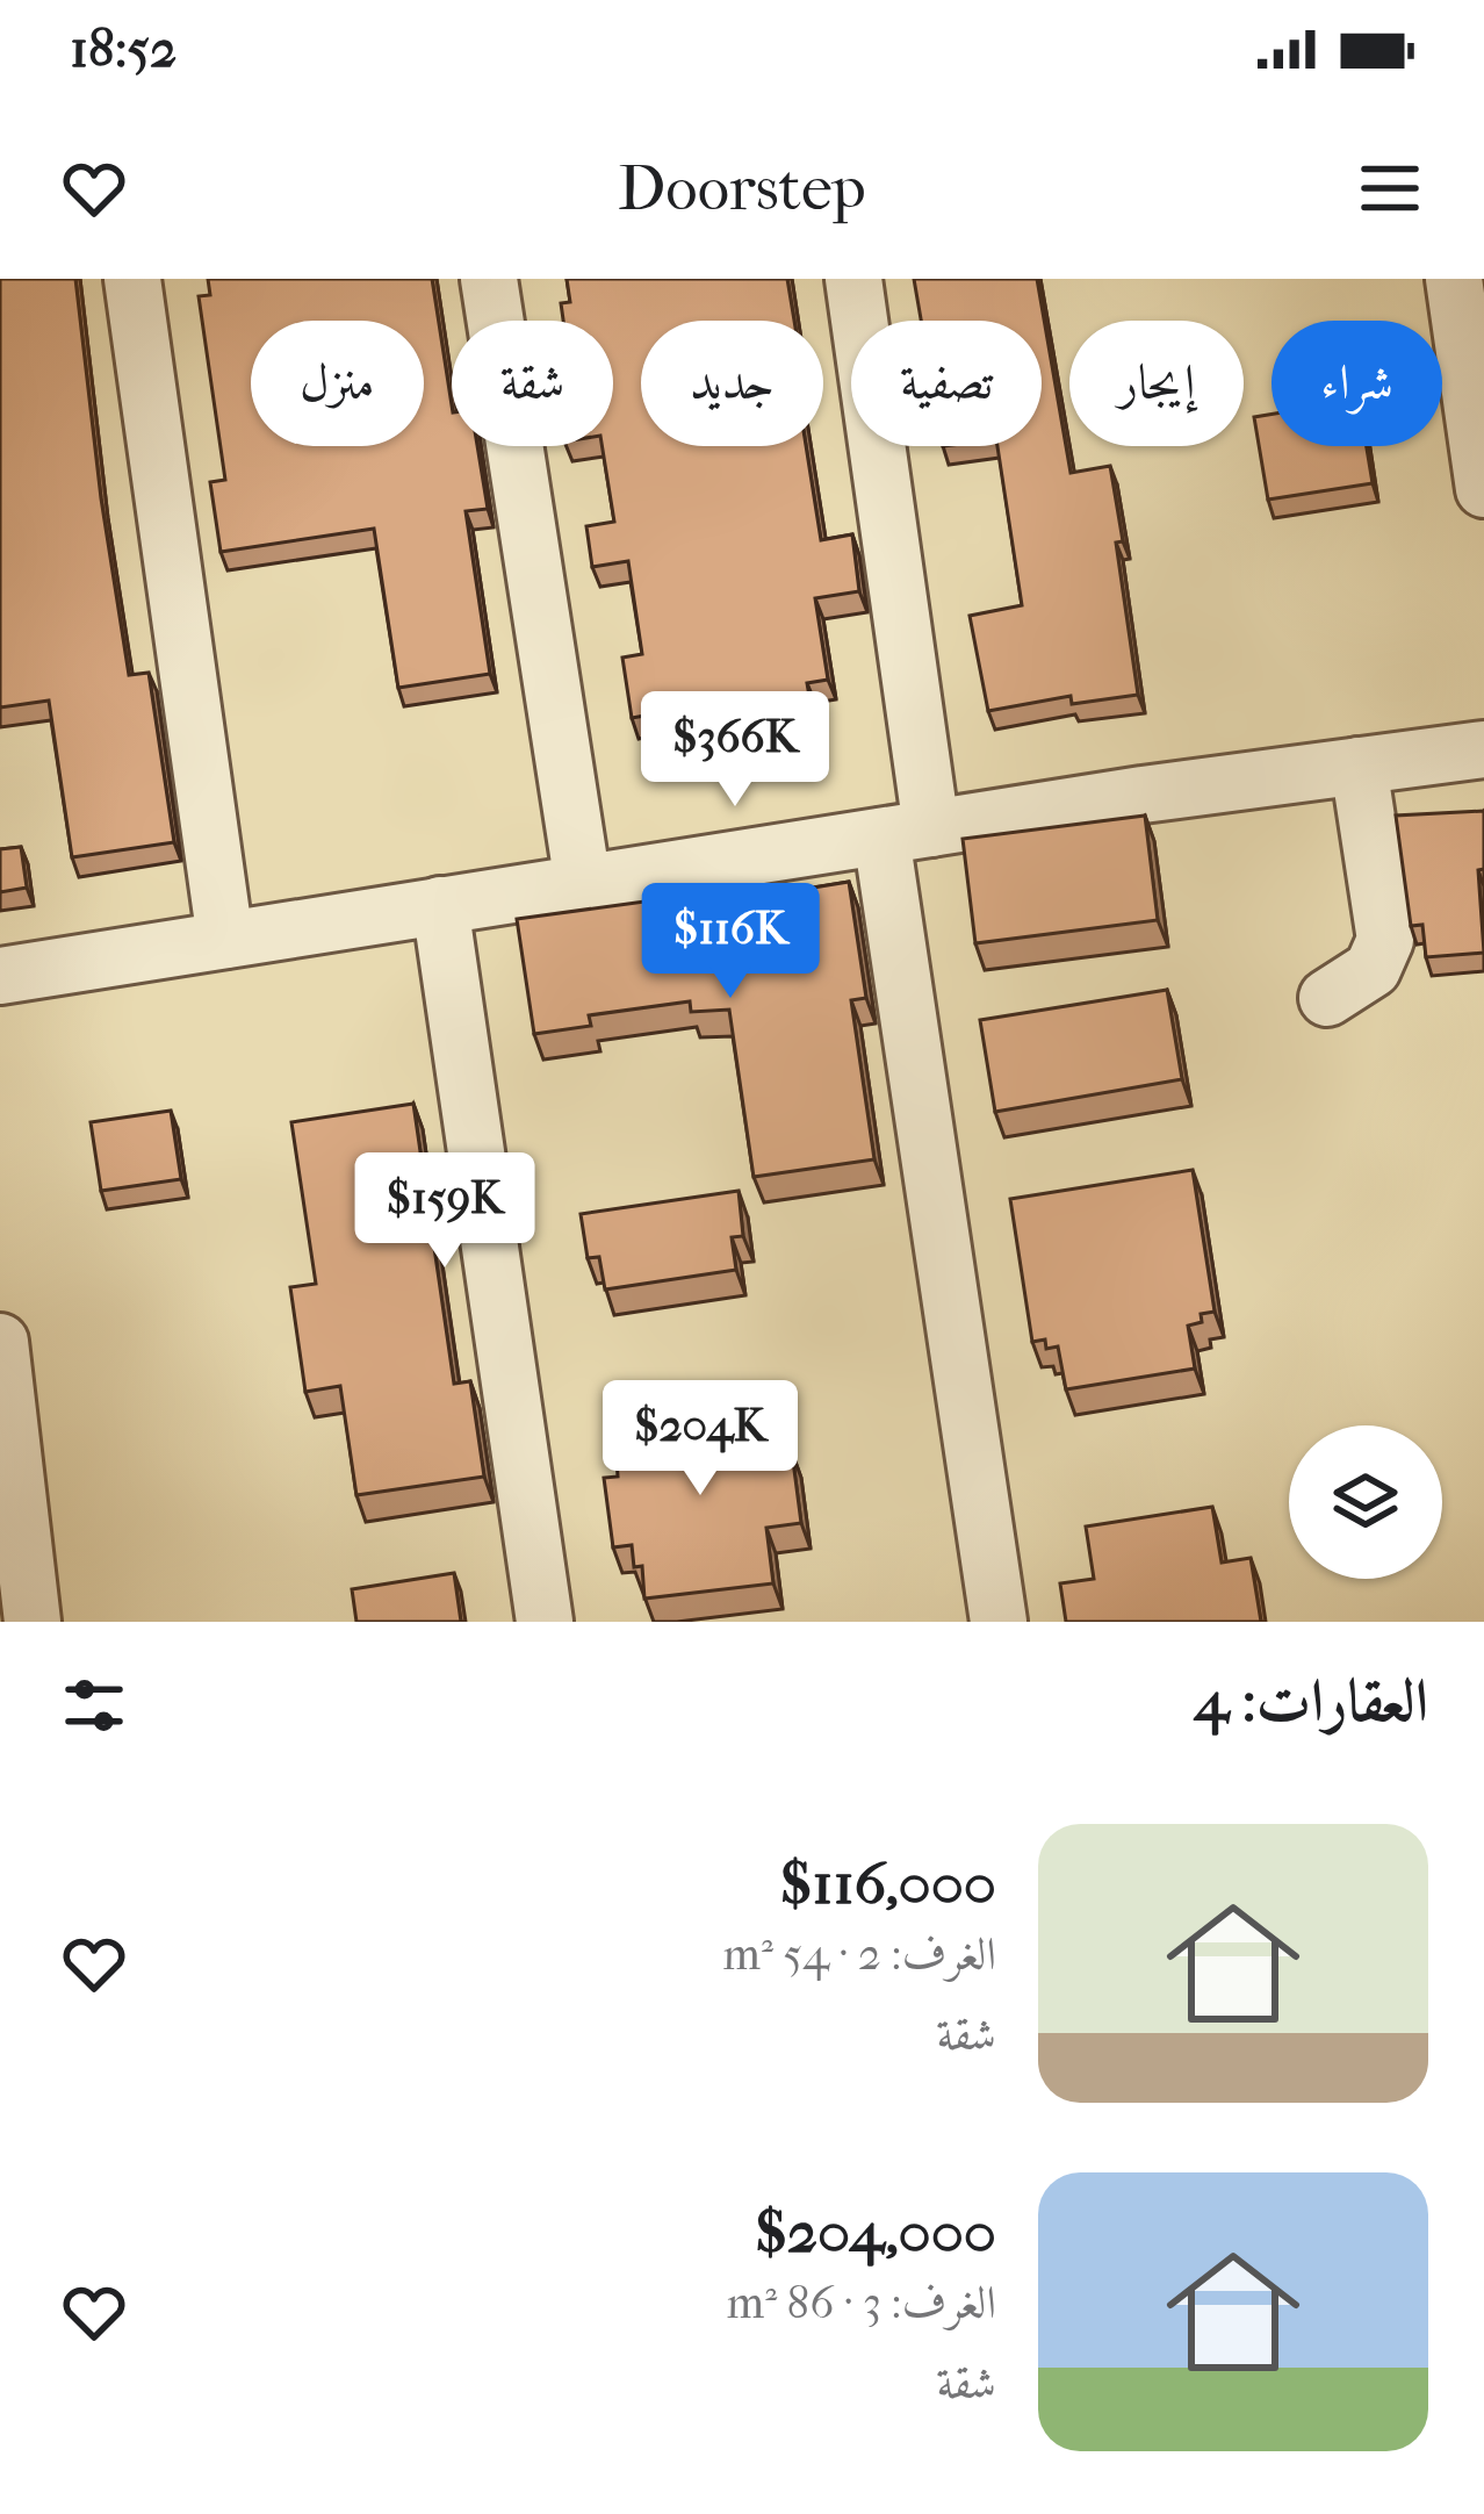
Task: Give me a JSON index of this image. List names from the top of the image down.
{
  "page": {
    "status": "18:52",
    "header": "Doorstep",
    "chip": [
      "شراء",
      "إيجار",
      "تصفية",
      "جديد",
      "شقة",
      "منزل"
    ],
    "price": [
      "$366K",
      "$116K",
      "$159K",
      "$204K"
    ],
    "heading": "العقارات: 4",
    "list": [
      {
        "name": "$116,000",
        "note": "الغرف: 2 · 54 m² · شقة"
      },
      {
        "name": "$204,000",
        "note": "الغرف: 3 · 86 m² · شقة"
      }
    ]
  }
}
